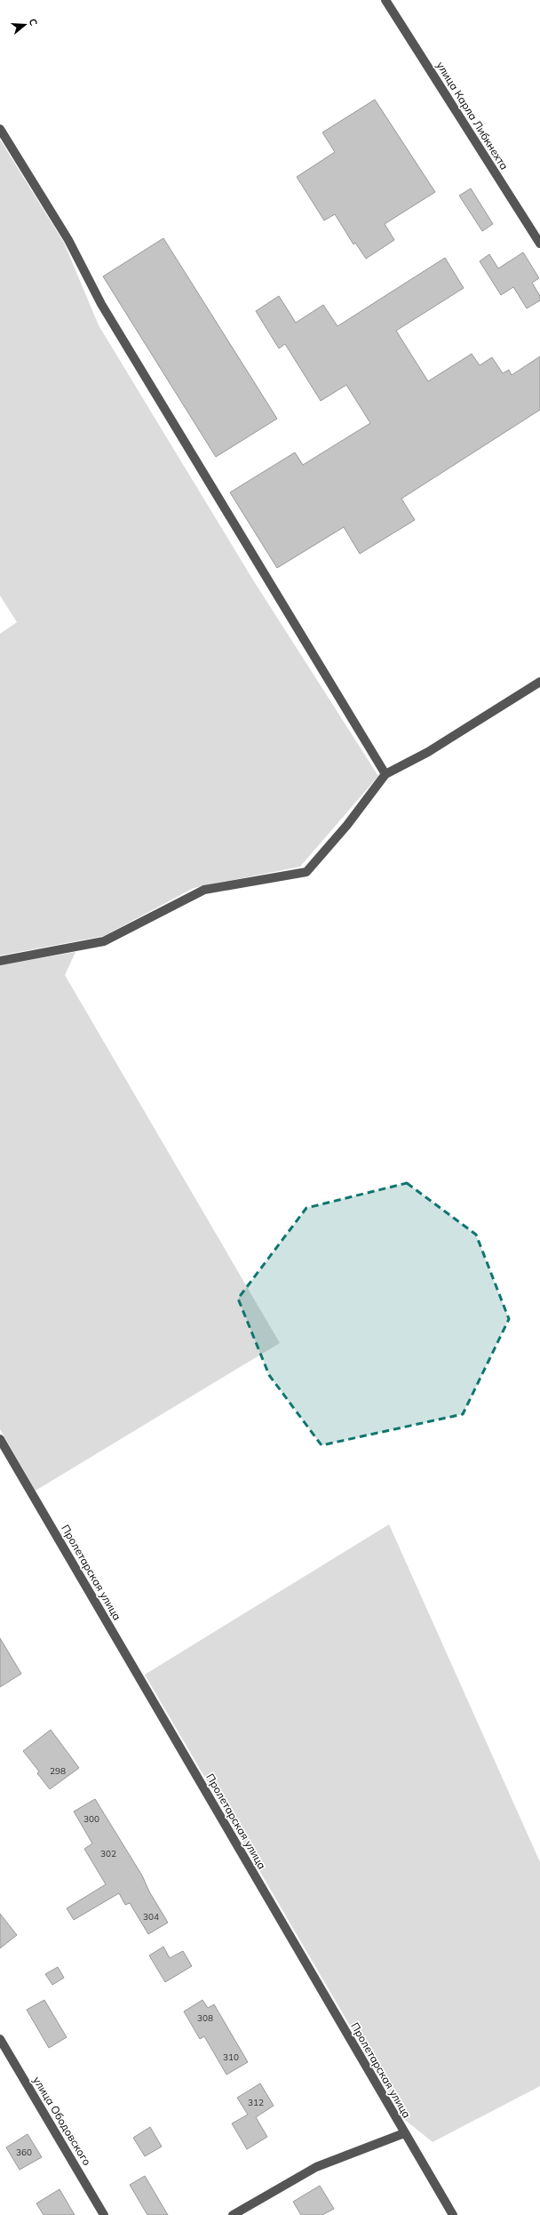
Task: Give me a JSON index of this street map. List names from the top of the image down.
{
  "streets": {
    "street": ["улица Карла Либкнехта", "Пролетарская улица", "улица Ободовского"]
  },
  "house_numbers": [
    "298",
    "300",
    "302",
    "304",
    "308",
    "310",
    "312",
    "360"
  ],
  "north": "right"
}
